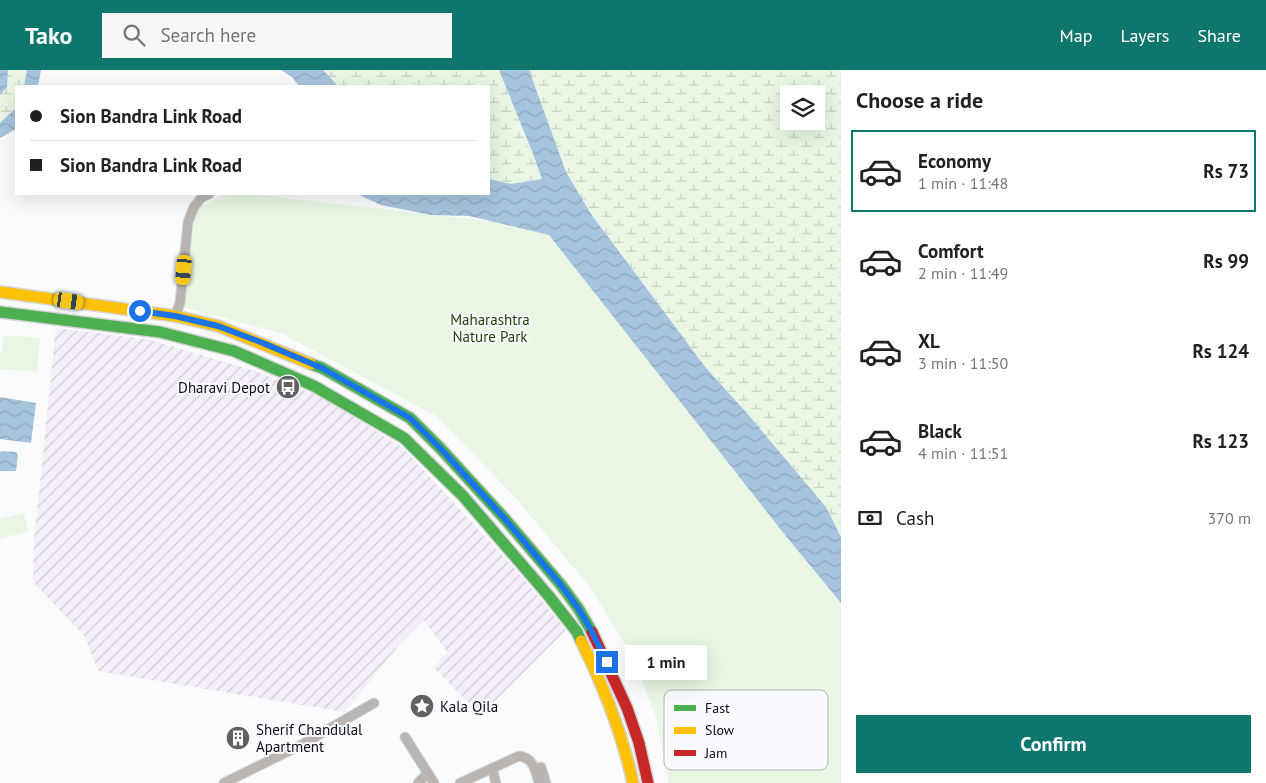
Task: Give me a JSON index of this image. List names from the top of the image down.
{
  "parks": ["Maharashtra Nature Park"],
  "places": {
    "bus stop": ["Dharavi Depot"],
    "place": ["Kala Qila"],
    "building": ["Sherif Chandulal Apartment"]
  },
  "legend": ["Fast", "Slow", "Jam"],
  "page": {
    "header": "Tako",
    "search": "Search here",
    "nav": ["Map", "Layers", "Share"],
    "heading": "Choose a ride",
    "banner": ["Sion Bandra Link Road", "Sion Bandra Link Road"],
    "list": [
      {
        "name": "Economy",
        "note": "1 min · 11:48",
        "value": "Rs 73"
      },
      {
        "name": "Comfort",
        "note": "2 min · 11:49",
        "value": "Rs 99"
      },
      {
        "name": "XL",
        "note": "3 min · 11:50",
        "value": "Rs 124"
      },
      {
        "name": "Black",
        "note": "4 min · 11:51",
        "value": "Rs 123"
      }
    ],
    "pay": ["Cash", "370 m"],
    "bubble": "1 min",
    "buttons": "Confirm"
  }
}
